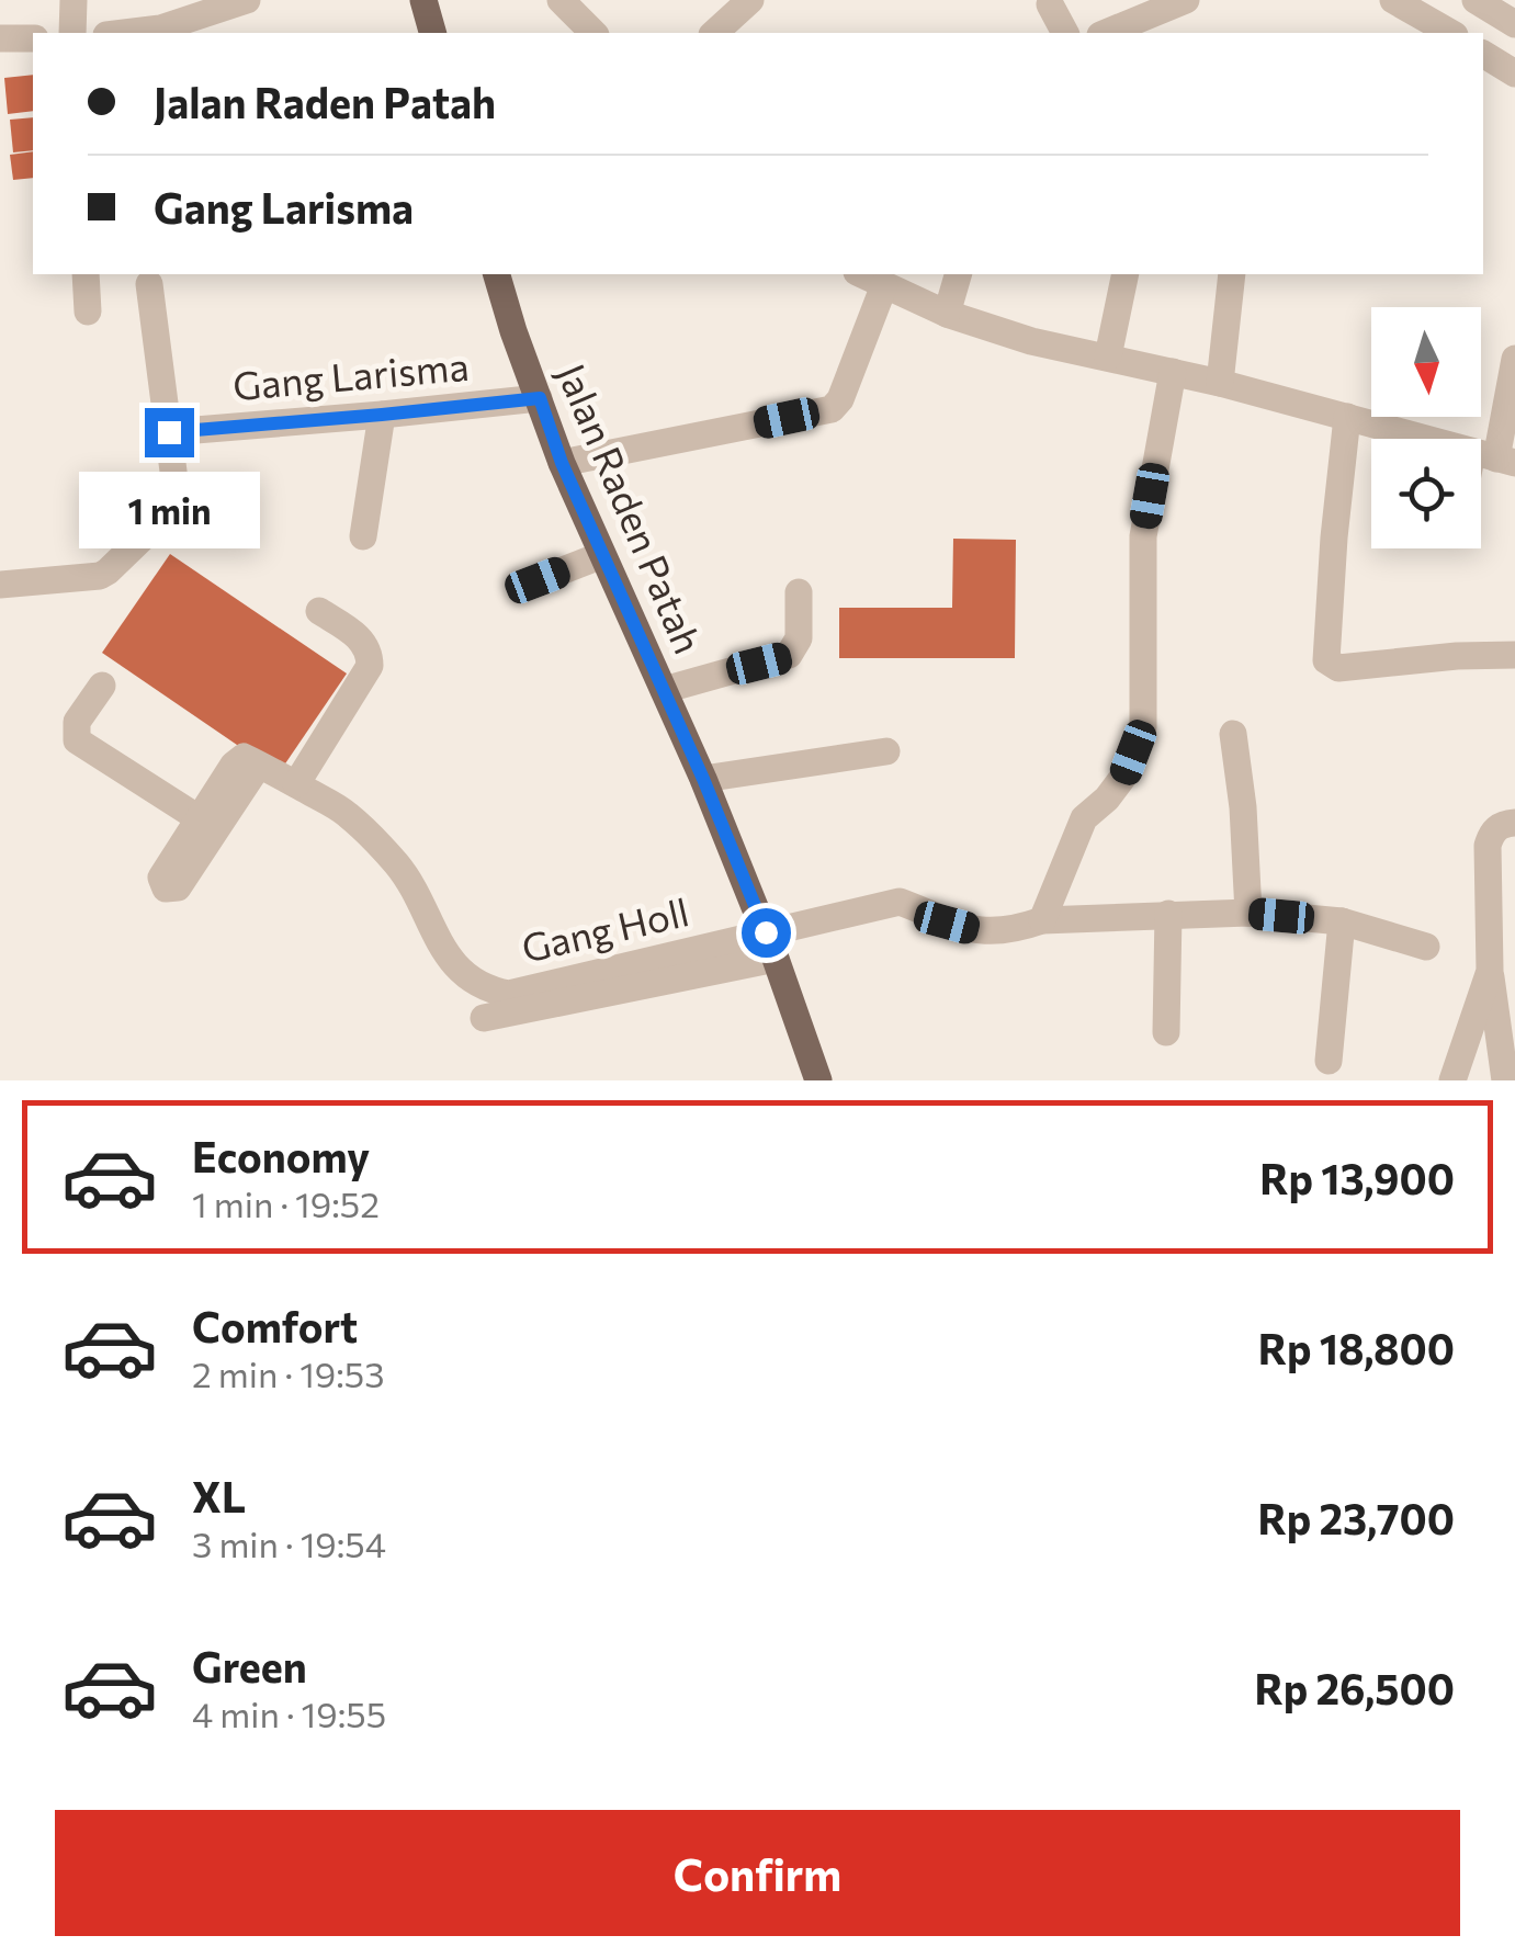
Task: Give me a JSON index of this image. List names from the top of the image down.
{
  "streets": {
    "main road": ["Jalan Raden Patah"],
    "street": ["Gang Larisma", "Gang Holl"]
  },
  "crossings": [
    ["Gang Larisma", "Jalan Raden Patah"],
    ["Jalan Raden Patah", "Gang Holl"]
  ],
  "north": "bottom",
  "page": {
    "banner": ["Jalan Raden Patah", "Gang Larisma"],
    "bubble": "1 min",
    "list": [
      {
        "name": "Economy",
        "note": "1 min · 19:52",
        "value": "Rp 13,900"
      },
      {
        "name": "Comfort",
        "note": "2 min · 19:53",
        "value": "Rp 18,800"
      },
      {
        "name": "XL",
        "note": "3 min · 19:54",
        "value": "Rp 23,700"
      },
      {
        "name": "Green",
        "note": "4 min · 19:55",
        "value": "Rp 26,500"
      }
    ],
    "buttons": "Confirm"
  }
}
